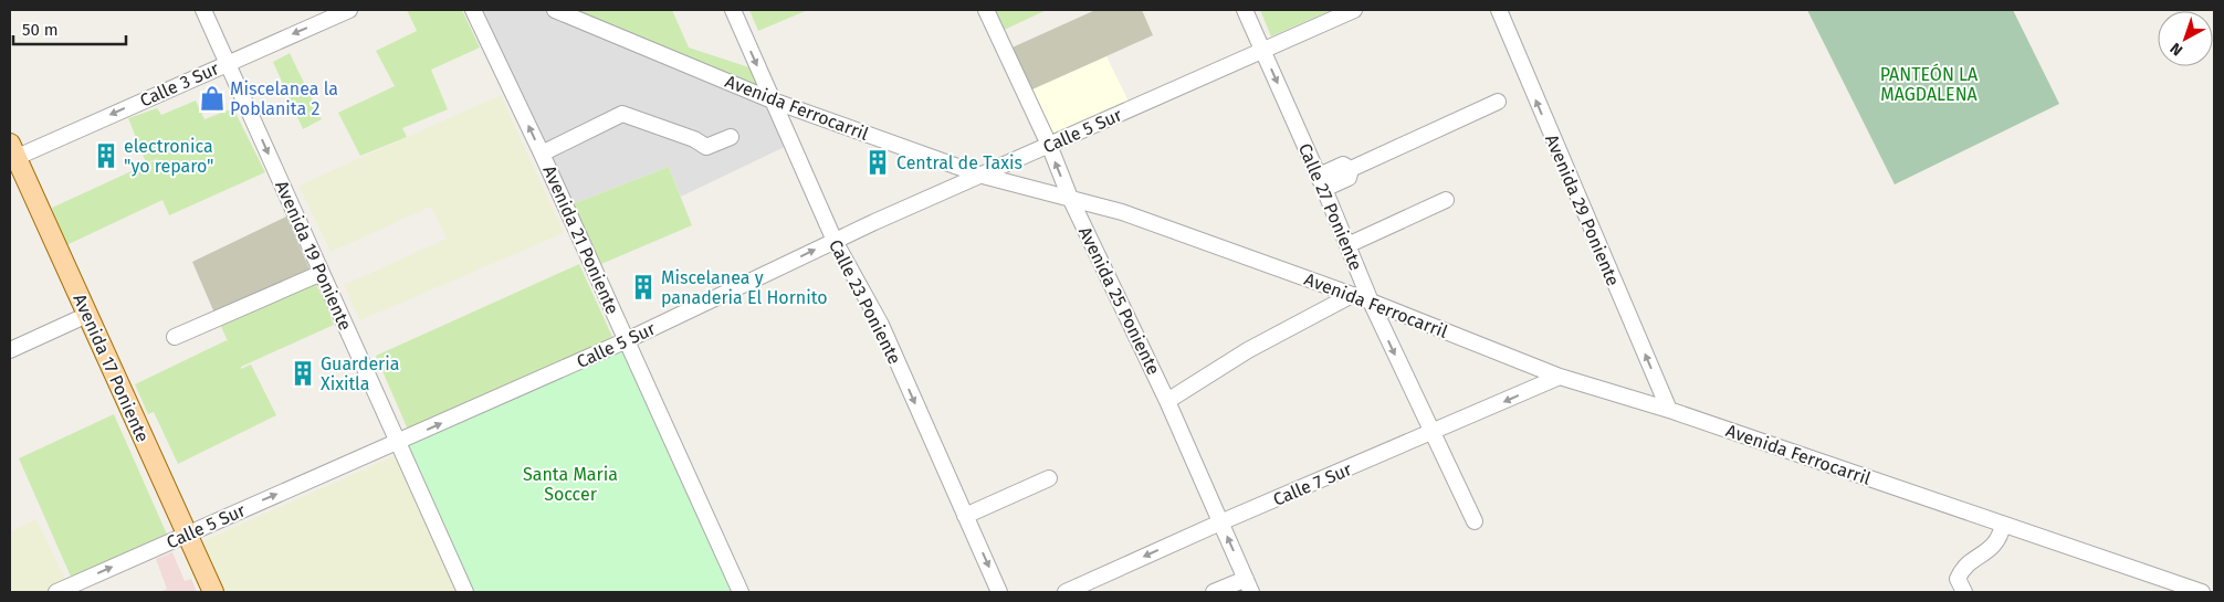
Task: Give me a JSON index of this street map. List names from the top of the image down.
{
  "streets": {
    "main road": ["Avenida 17 Poniente"],
    "street": [
      "Calle 3 Sur",
      "Avenida Ferrocarril",
      "Calle 5 Sur",
      "Calle 27 Poniente",
      "Avenida 29 Poniente",
      "Avenida 21 Poniente",
      "Avenida 19 Poniente",
      "Avenida 25 Poniente",
      "Calle 23 Poniente",
      "Calle 7 Sur"
    ]
  },
  "crossings": [
    ["Calle 3 Sur", "Avenida 19 Poniente"],
    ["Calle 3 Sur", "Avenida 17 Poniente"],
    ["Avenida Ferrocarril", "Calle 5 Sur"],
    ["Avenida Ferrocarril", "Calle 27 Poniente"],
    ["Avenida Ferrocarril", "Avenida 29 Poniente"],
    ["Avenida Ferrocarril", "Avenida 25 Poniente"],
    ["Avenida Ferrocarril", "Calle 23 Poniente"],
    ["Avenida Ferrocarril", "Calle 7 Sur"],
    ["Calle 5 Sur", "Calle 27 Poniente"],
    ["Calle 5 Sur", "Avenida 21 Poniente"],
    ["Calle 5 Sur", "Avenida 19 Poniente"],
    ["Calle 5 Sur", "Avenida 25 Poniente"],
    ["Calle 5 Sur", "Calle 23 Poniente"],
    ["Calle 5 Sur", "Avenida 17 Poniente"],
    ["Calle 27 Poniente", "Calle 7 Sur"],
    ["Avenida 25 Poniente", "Calle 7 Sur"]
  ],
  "one_way": [
    "Calle 3 Sur",
    "Calle 5 Sur",
    "Calle 27 Poniente",
    "Avenida 29 Poniente",
    "Avenida 19 Poniente",
    "Calle 23 Poniente",
    "Calle 7 Sur"
  ],
  "parks": ["PANTEÓN LA MAGDALENA", "Santa Maria Soccer"],
  "places": {
    "shop": ["Miscelanea la Poblanita 2"],
    "building": [
      "electronica \"yo reparo\"",
      "Central de Taxis",
      "Miscelanea y panaderia El Hornito",
      "Guarderia Xixitla"
    ]
  },
  "scale_bar": "50 m",
  "north": "bottom left"
}
